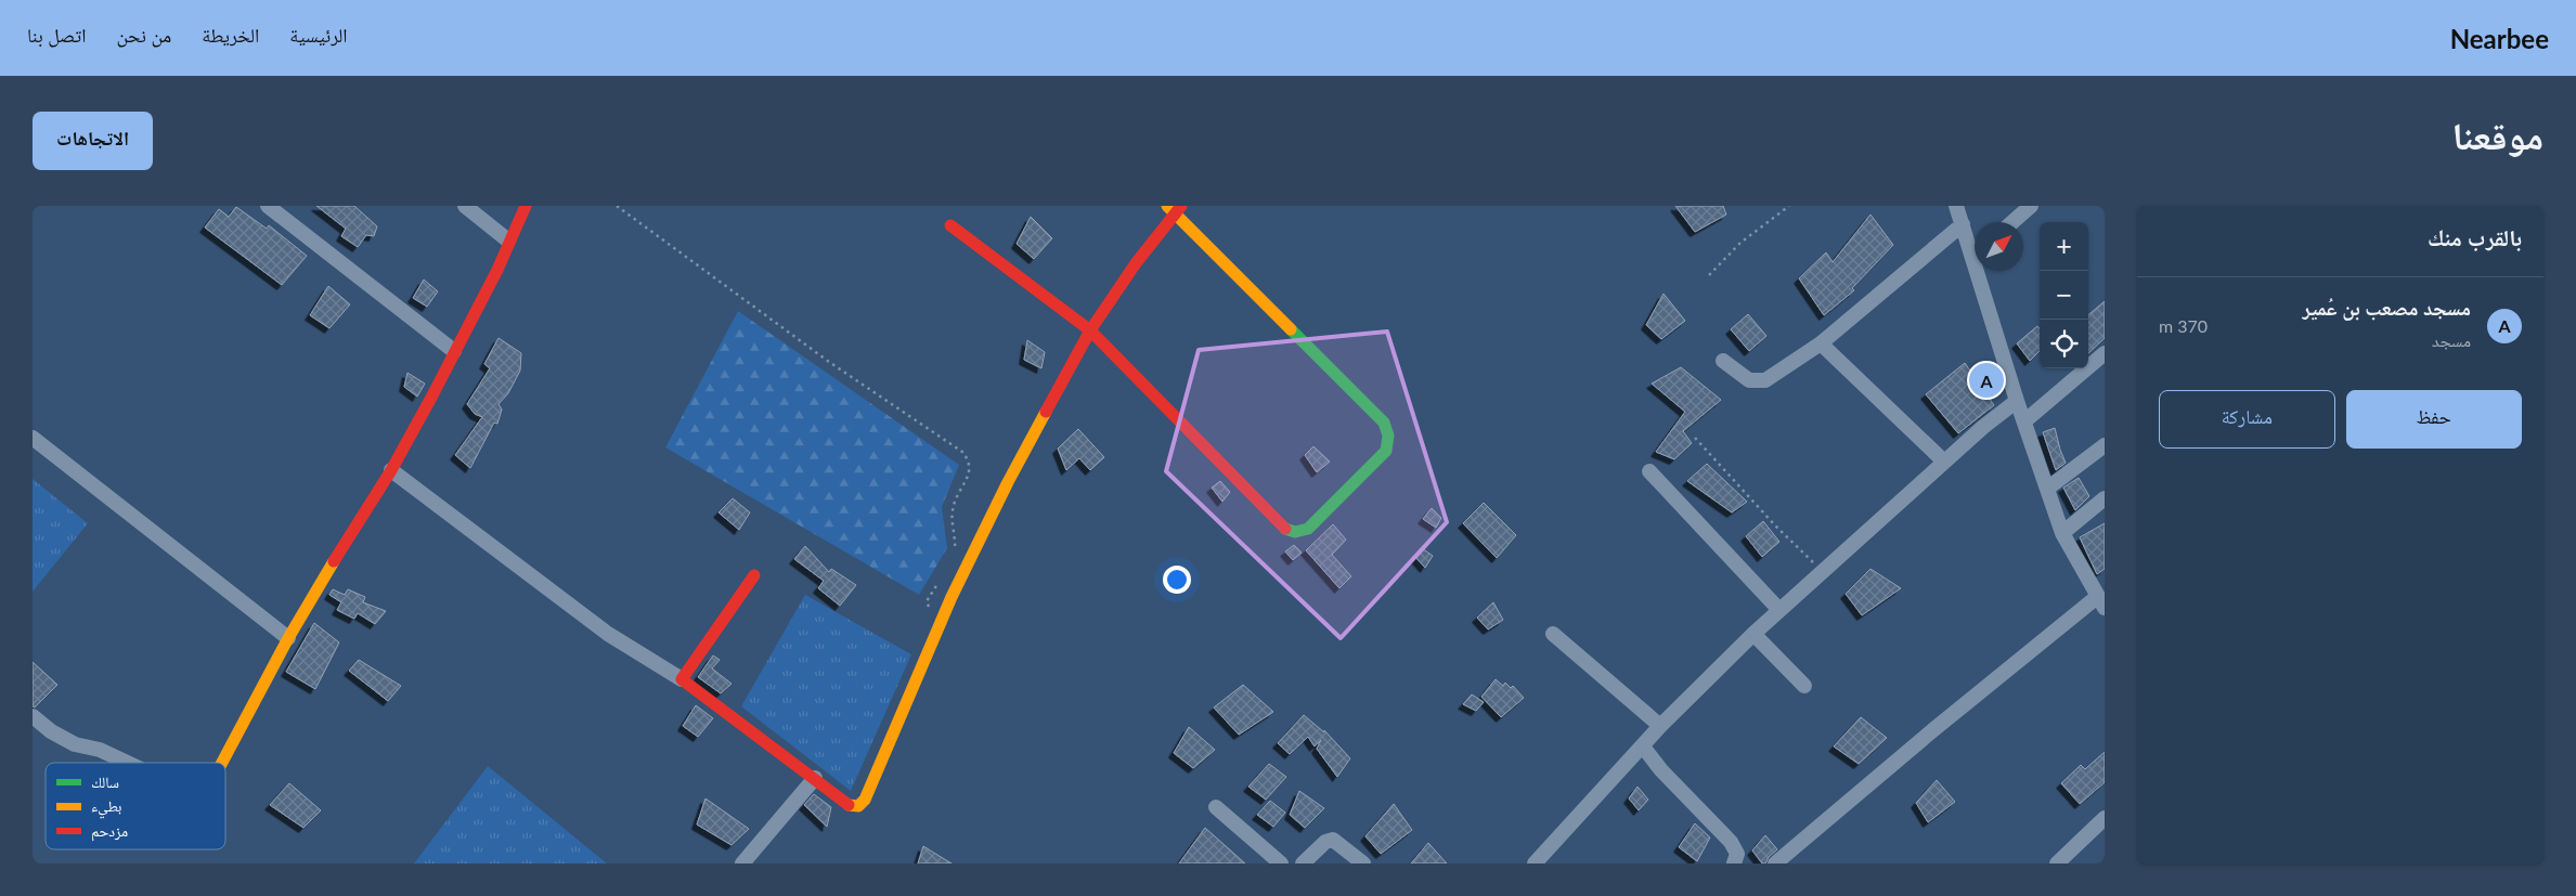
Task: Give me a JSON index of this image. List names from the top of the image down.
{
  "legend": ["سالك", "بطيء", "مزدحم"],
  "north": "top right",
  "page": {
    "header": "Nearbee",
    "nav": [
      "الرئيسية",
      "الخريطة",
      "من نحن",
      "اتصل بنا"
    ],
    "title": "موقعنا",
    "buttons": [
      "الاتجاهات",
      ["حفظ", "مشاركة"]
    ],
    "heading": "بالقرب منك",
    "map_buttons": ["+", "−"],
    "list": [
      {
        "mark": "A",
        "name": "مسجد مصعب بن عُمير",
        "note": "مسجد",
        "value": "370 m"
      }
    ],
    "pins": "A"
  }
}
